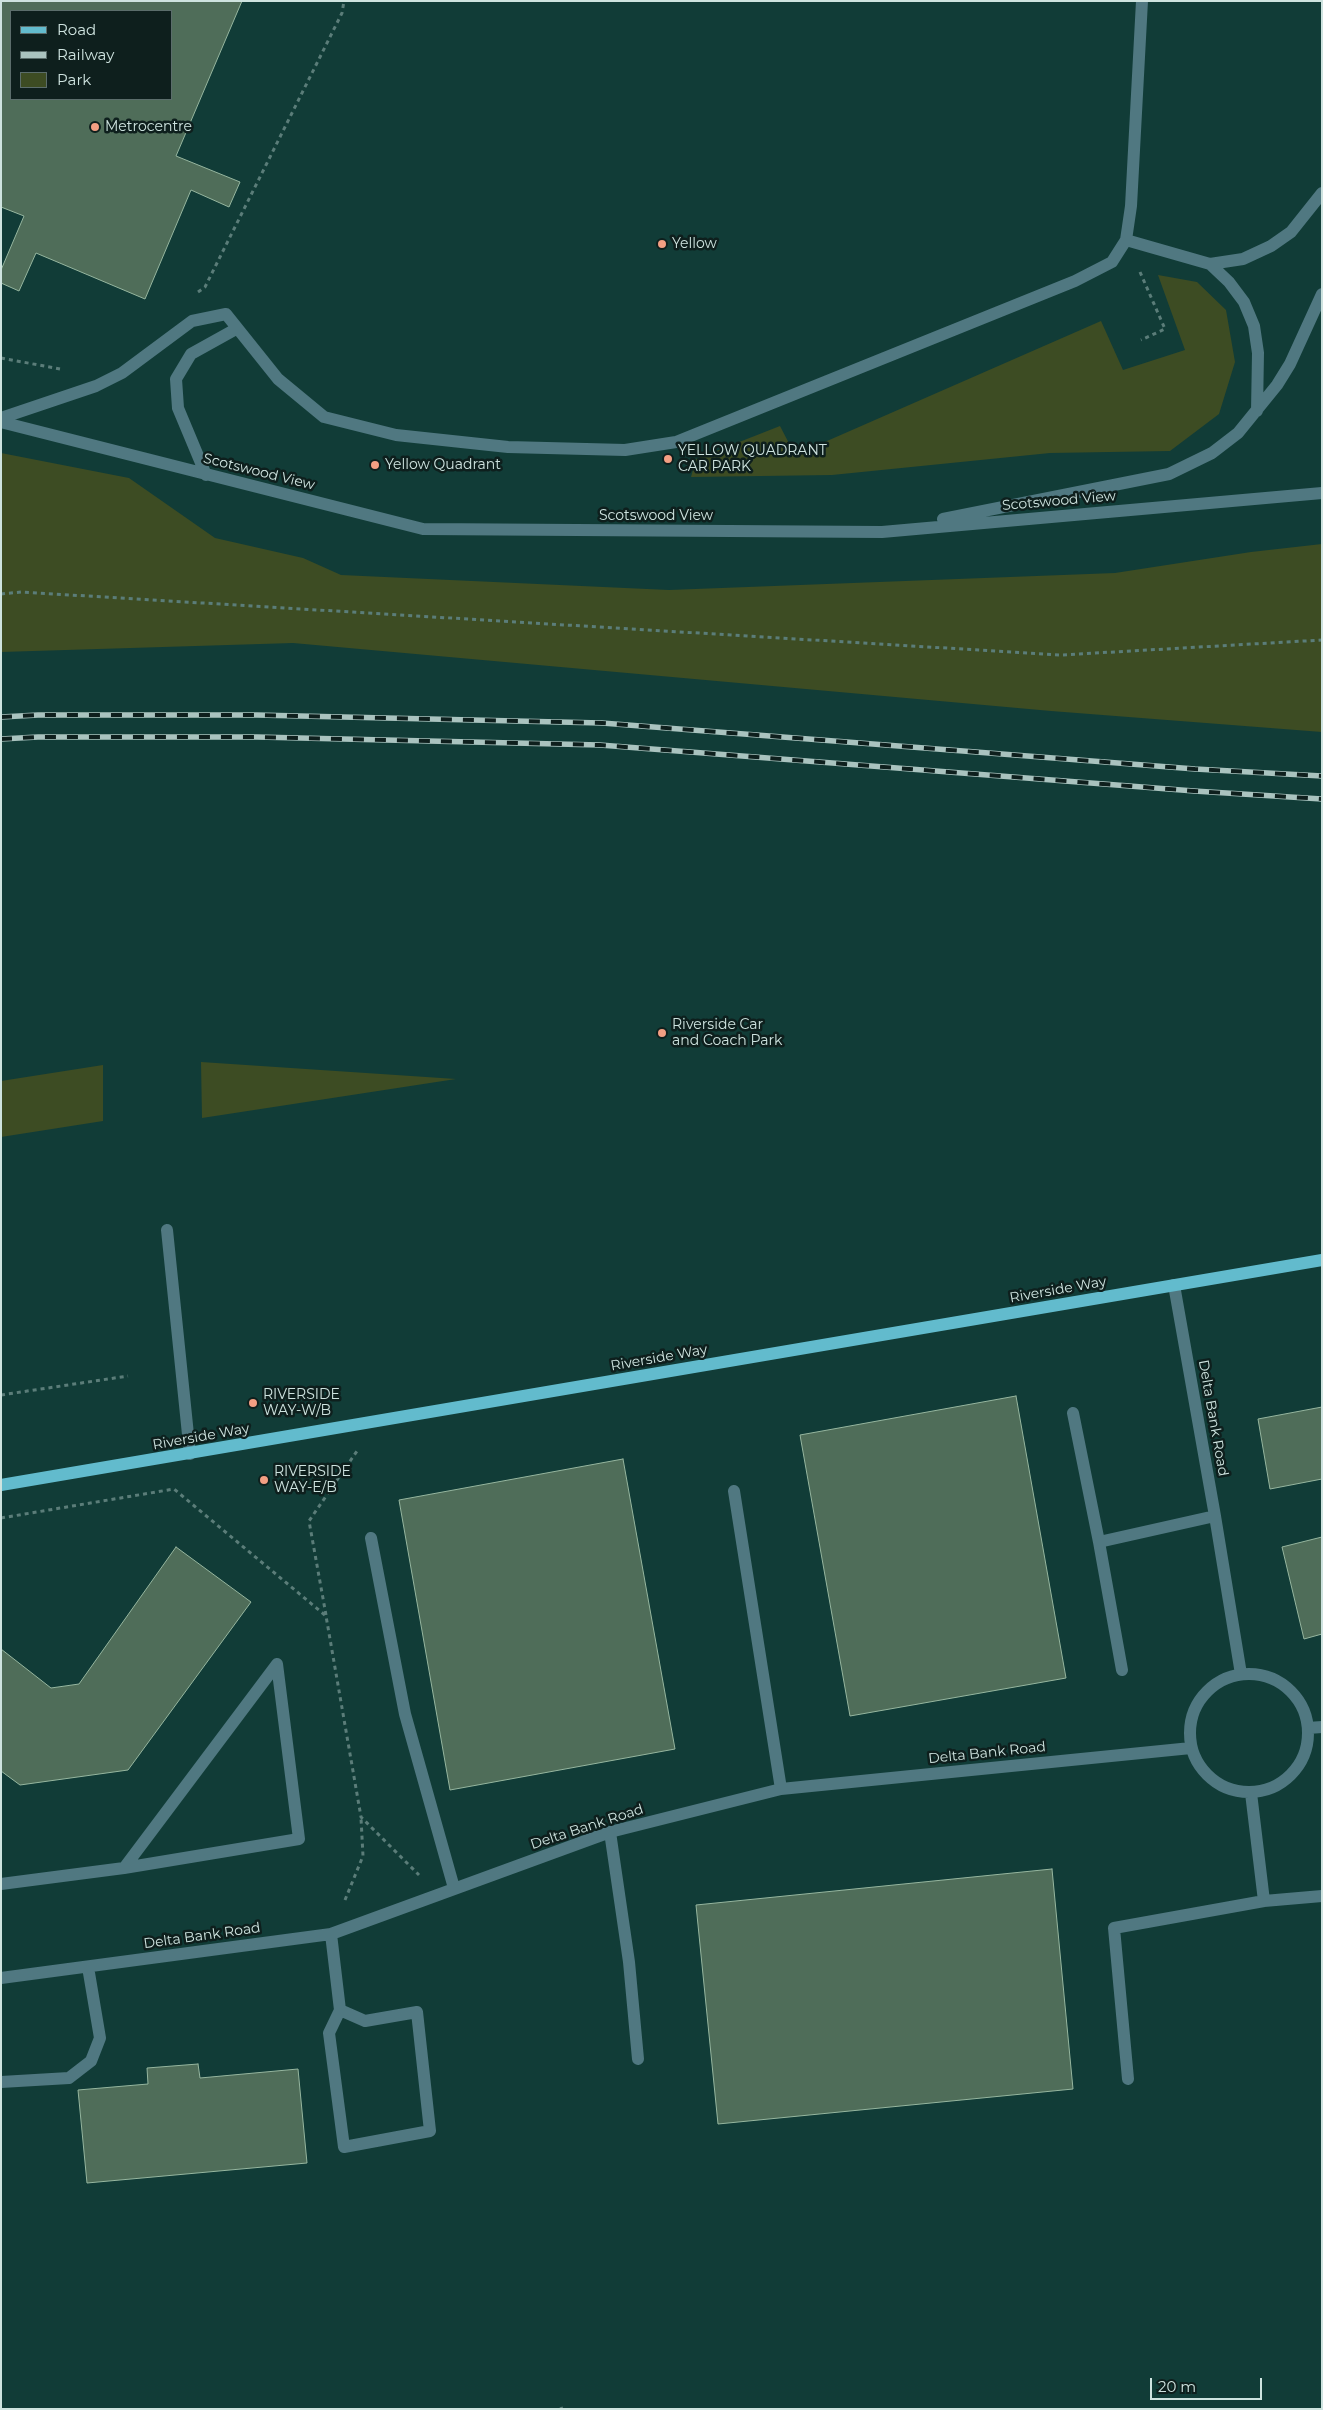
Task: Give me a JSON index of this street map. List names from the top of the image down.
{
  "streets": {
    "main road": ["Riverside Way"],
    "street": ["Scotswood View", "Delta Bank Road"]
  },
  "crossings": [
    ["Riverside Way", "Delta Bank Road"]
  ],
  "places": [
    "Metrocentre",
    "Yellow",
    "YELLOW QUADRANT CAR PARK",
    "Yellow Quadrant",
    "Riverside Car and Coach Park",
    "RIVERSIDE WAY-W/B",
    "RIVERSIDE WAY-E/B"
  ],
  "legend": ["Road", "Railway", "Park"],
  "scale_bar": "20 m"
}
